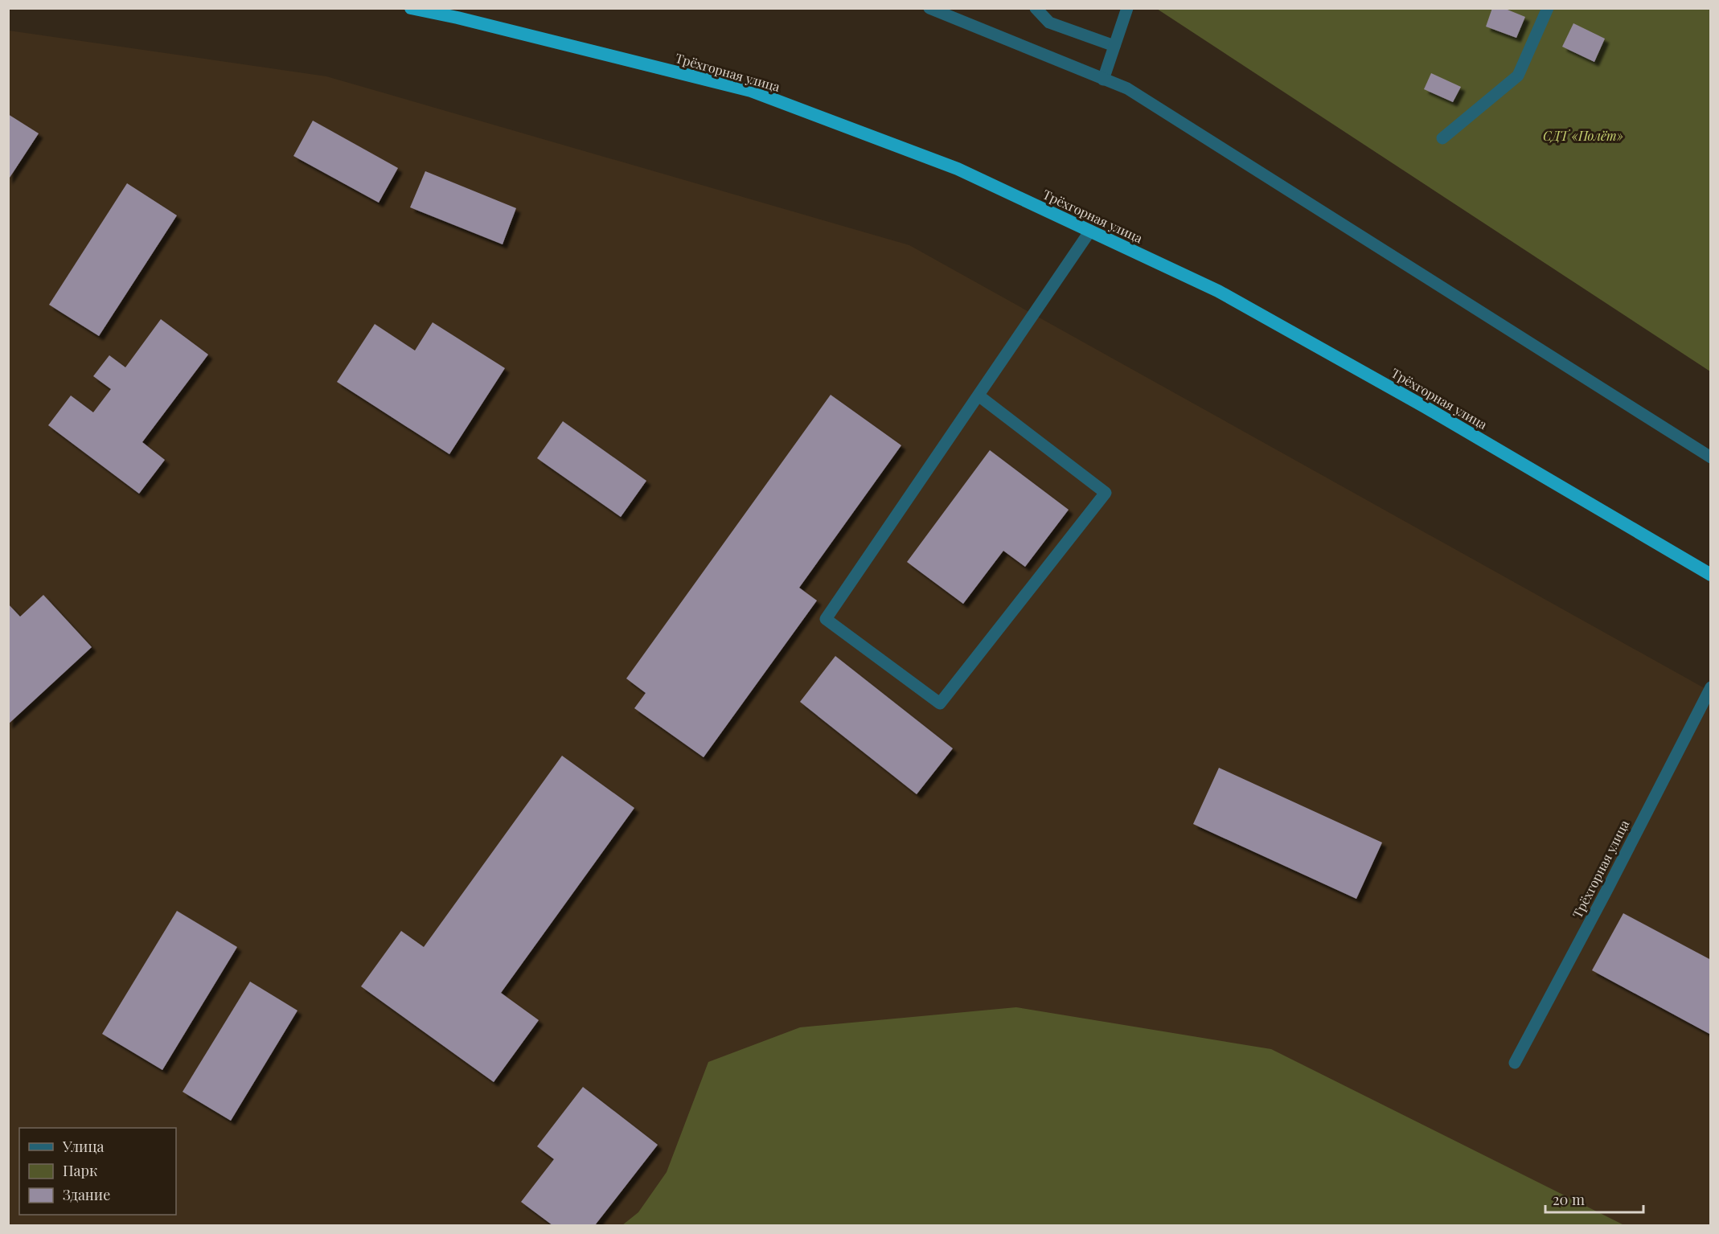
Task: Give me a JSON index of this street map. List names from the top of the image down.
{
  "streets": {
    "highway": ["Трёхгорная улица"]
  },
  "parks": ["СДТ «Полёт»"],
  "legend": ["Улица", "Парк", "Здание"],
  "scale_bar": "20 m"
}
